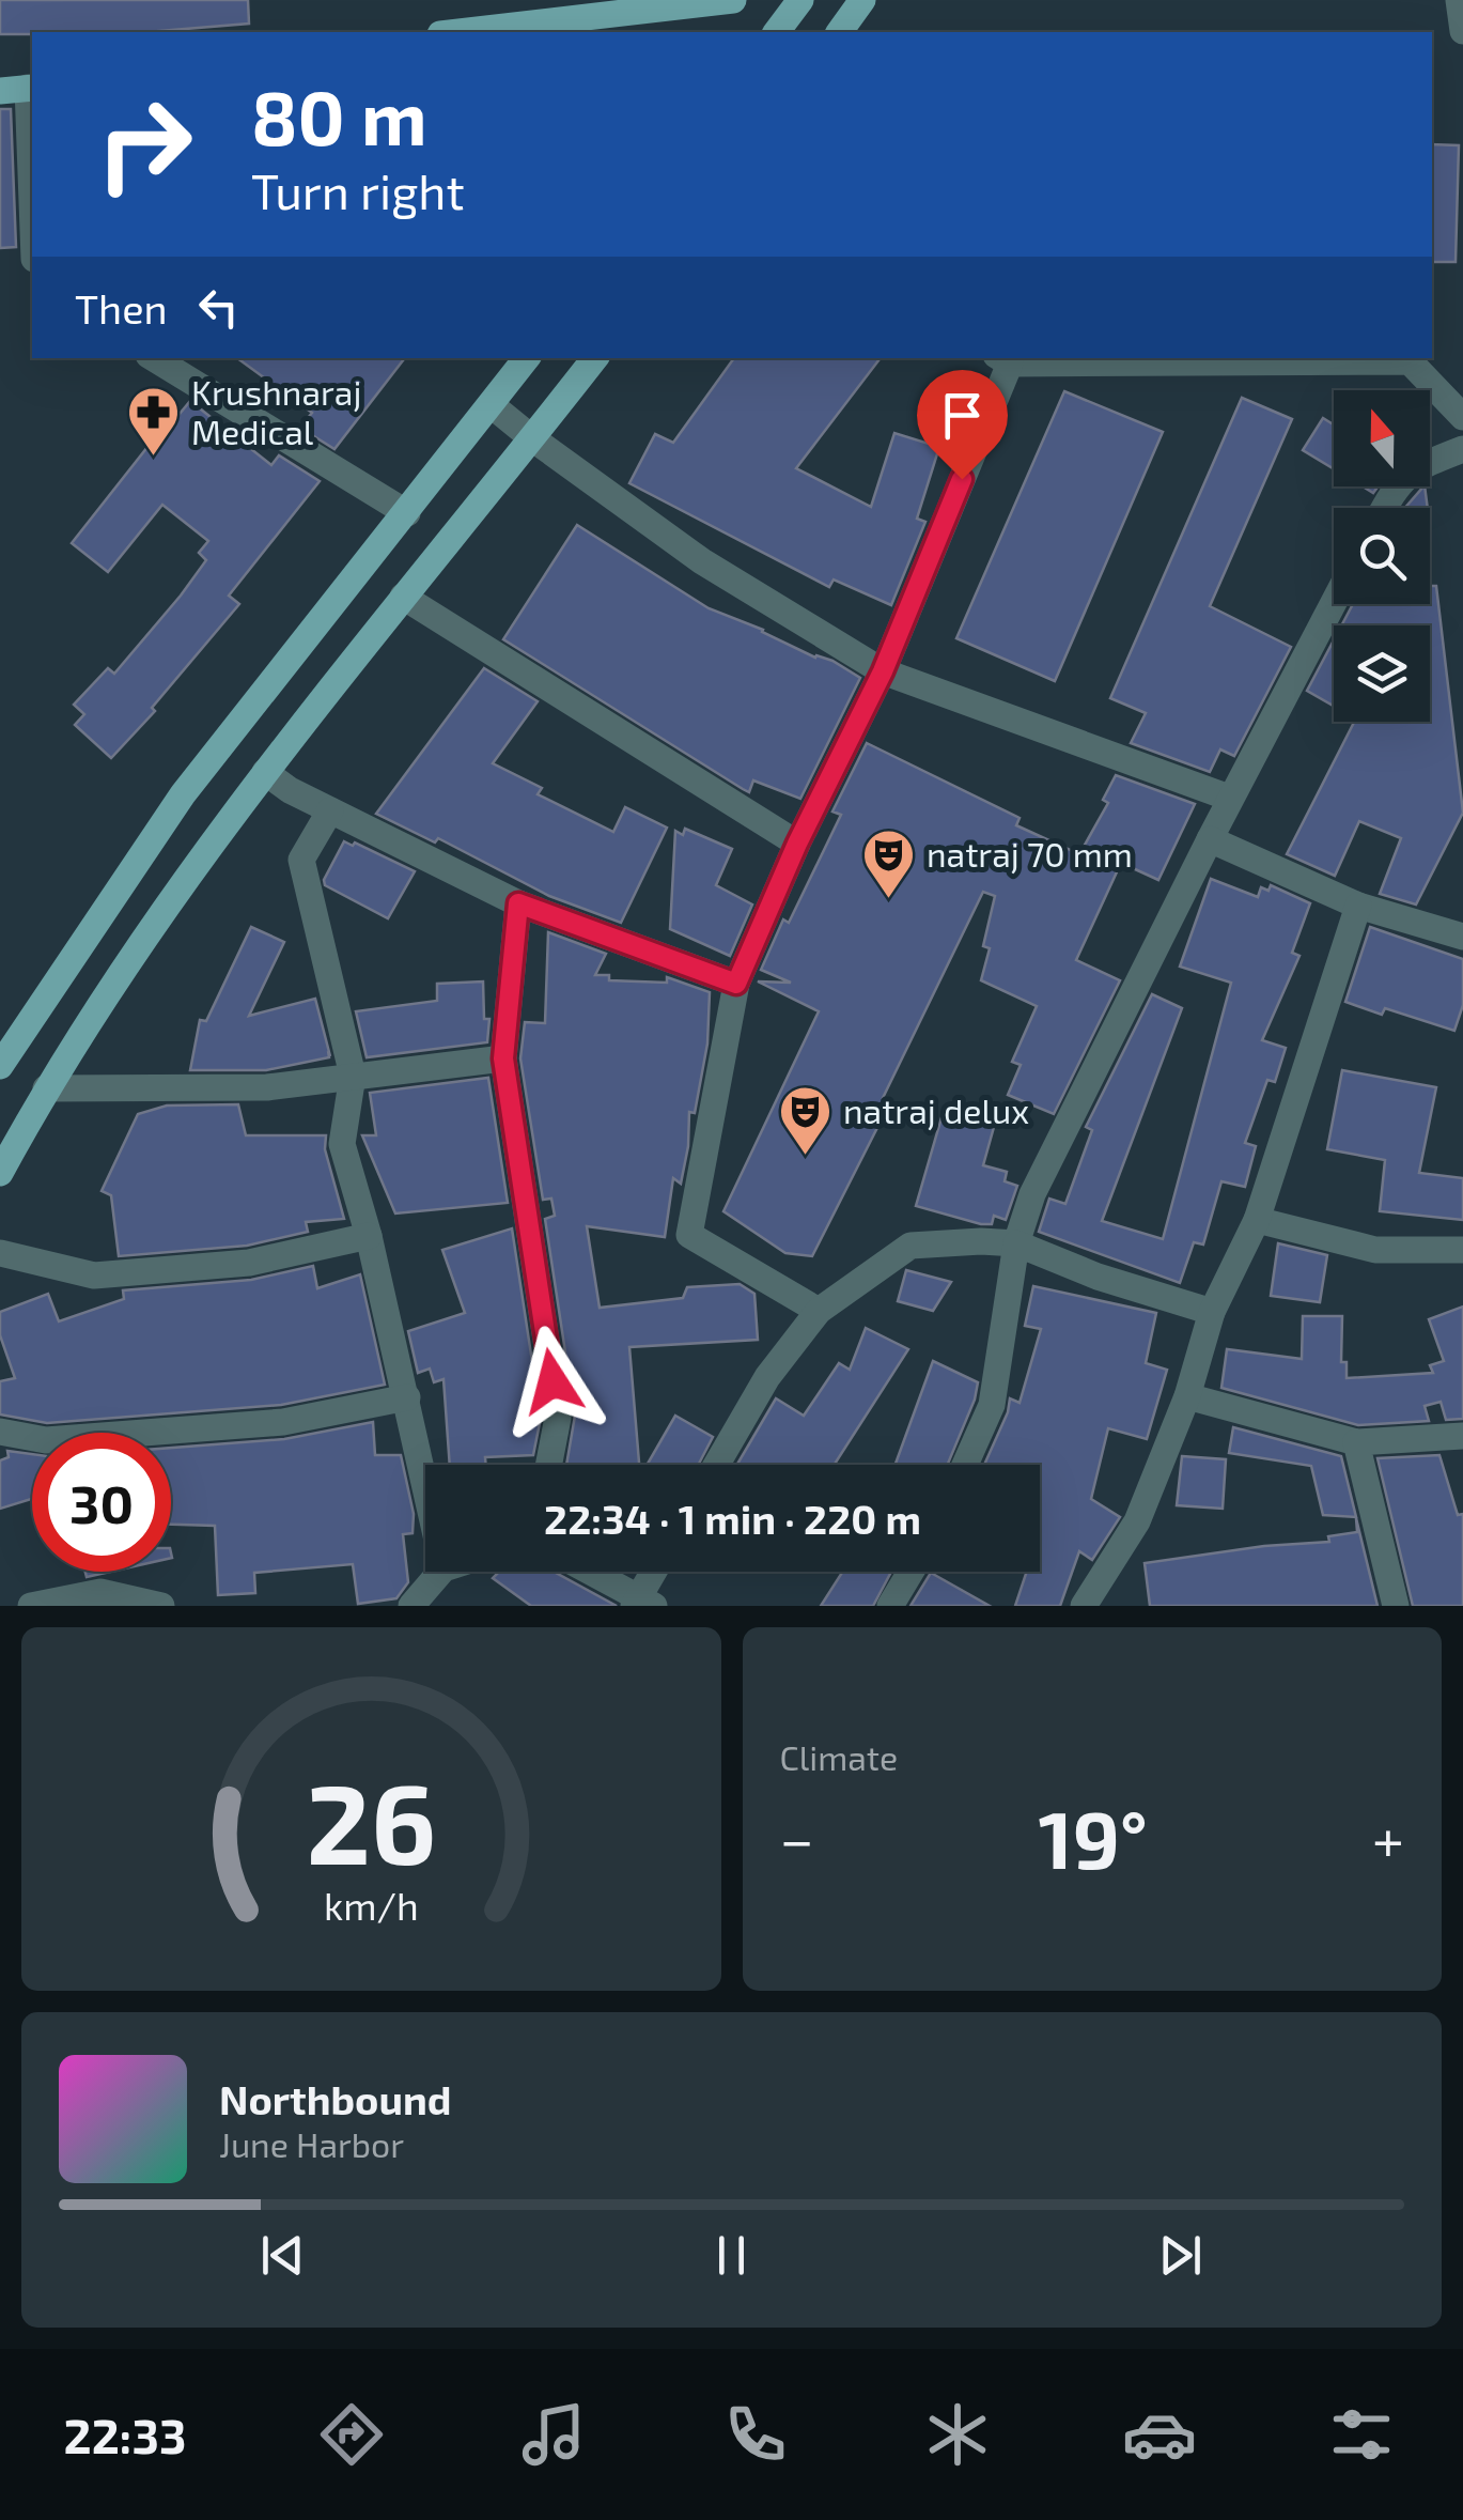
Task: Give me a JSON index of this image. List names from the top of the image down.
{
  "places": {
    "pharmacy": ["Krushnaraj Medical"],
    "theatre": ["natraj 70 mm", "natraj delux"]
  },
  "north": "top",
  "page": {
    "turn": ["80 m", "Turn right"],
    "then": "Then",
    "limit": "30",
    "trip": "22:34 · 1 min · 220 m",
    "tile": "Climate",
    "heat": ["−", "19°", "+"],
    "song": ["Northbound", "June Harbor"],
    "tabs": "22:33",
    "gauge": ["26", "km/h"]
  }
}
